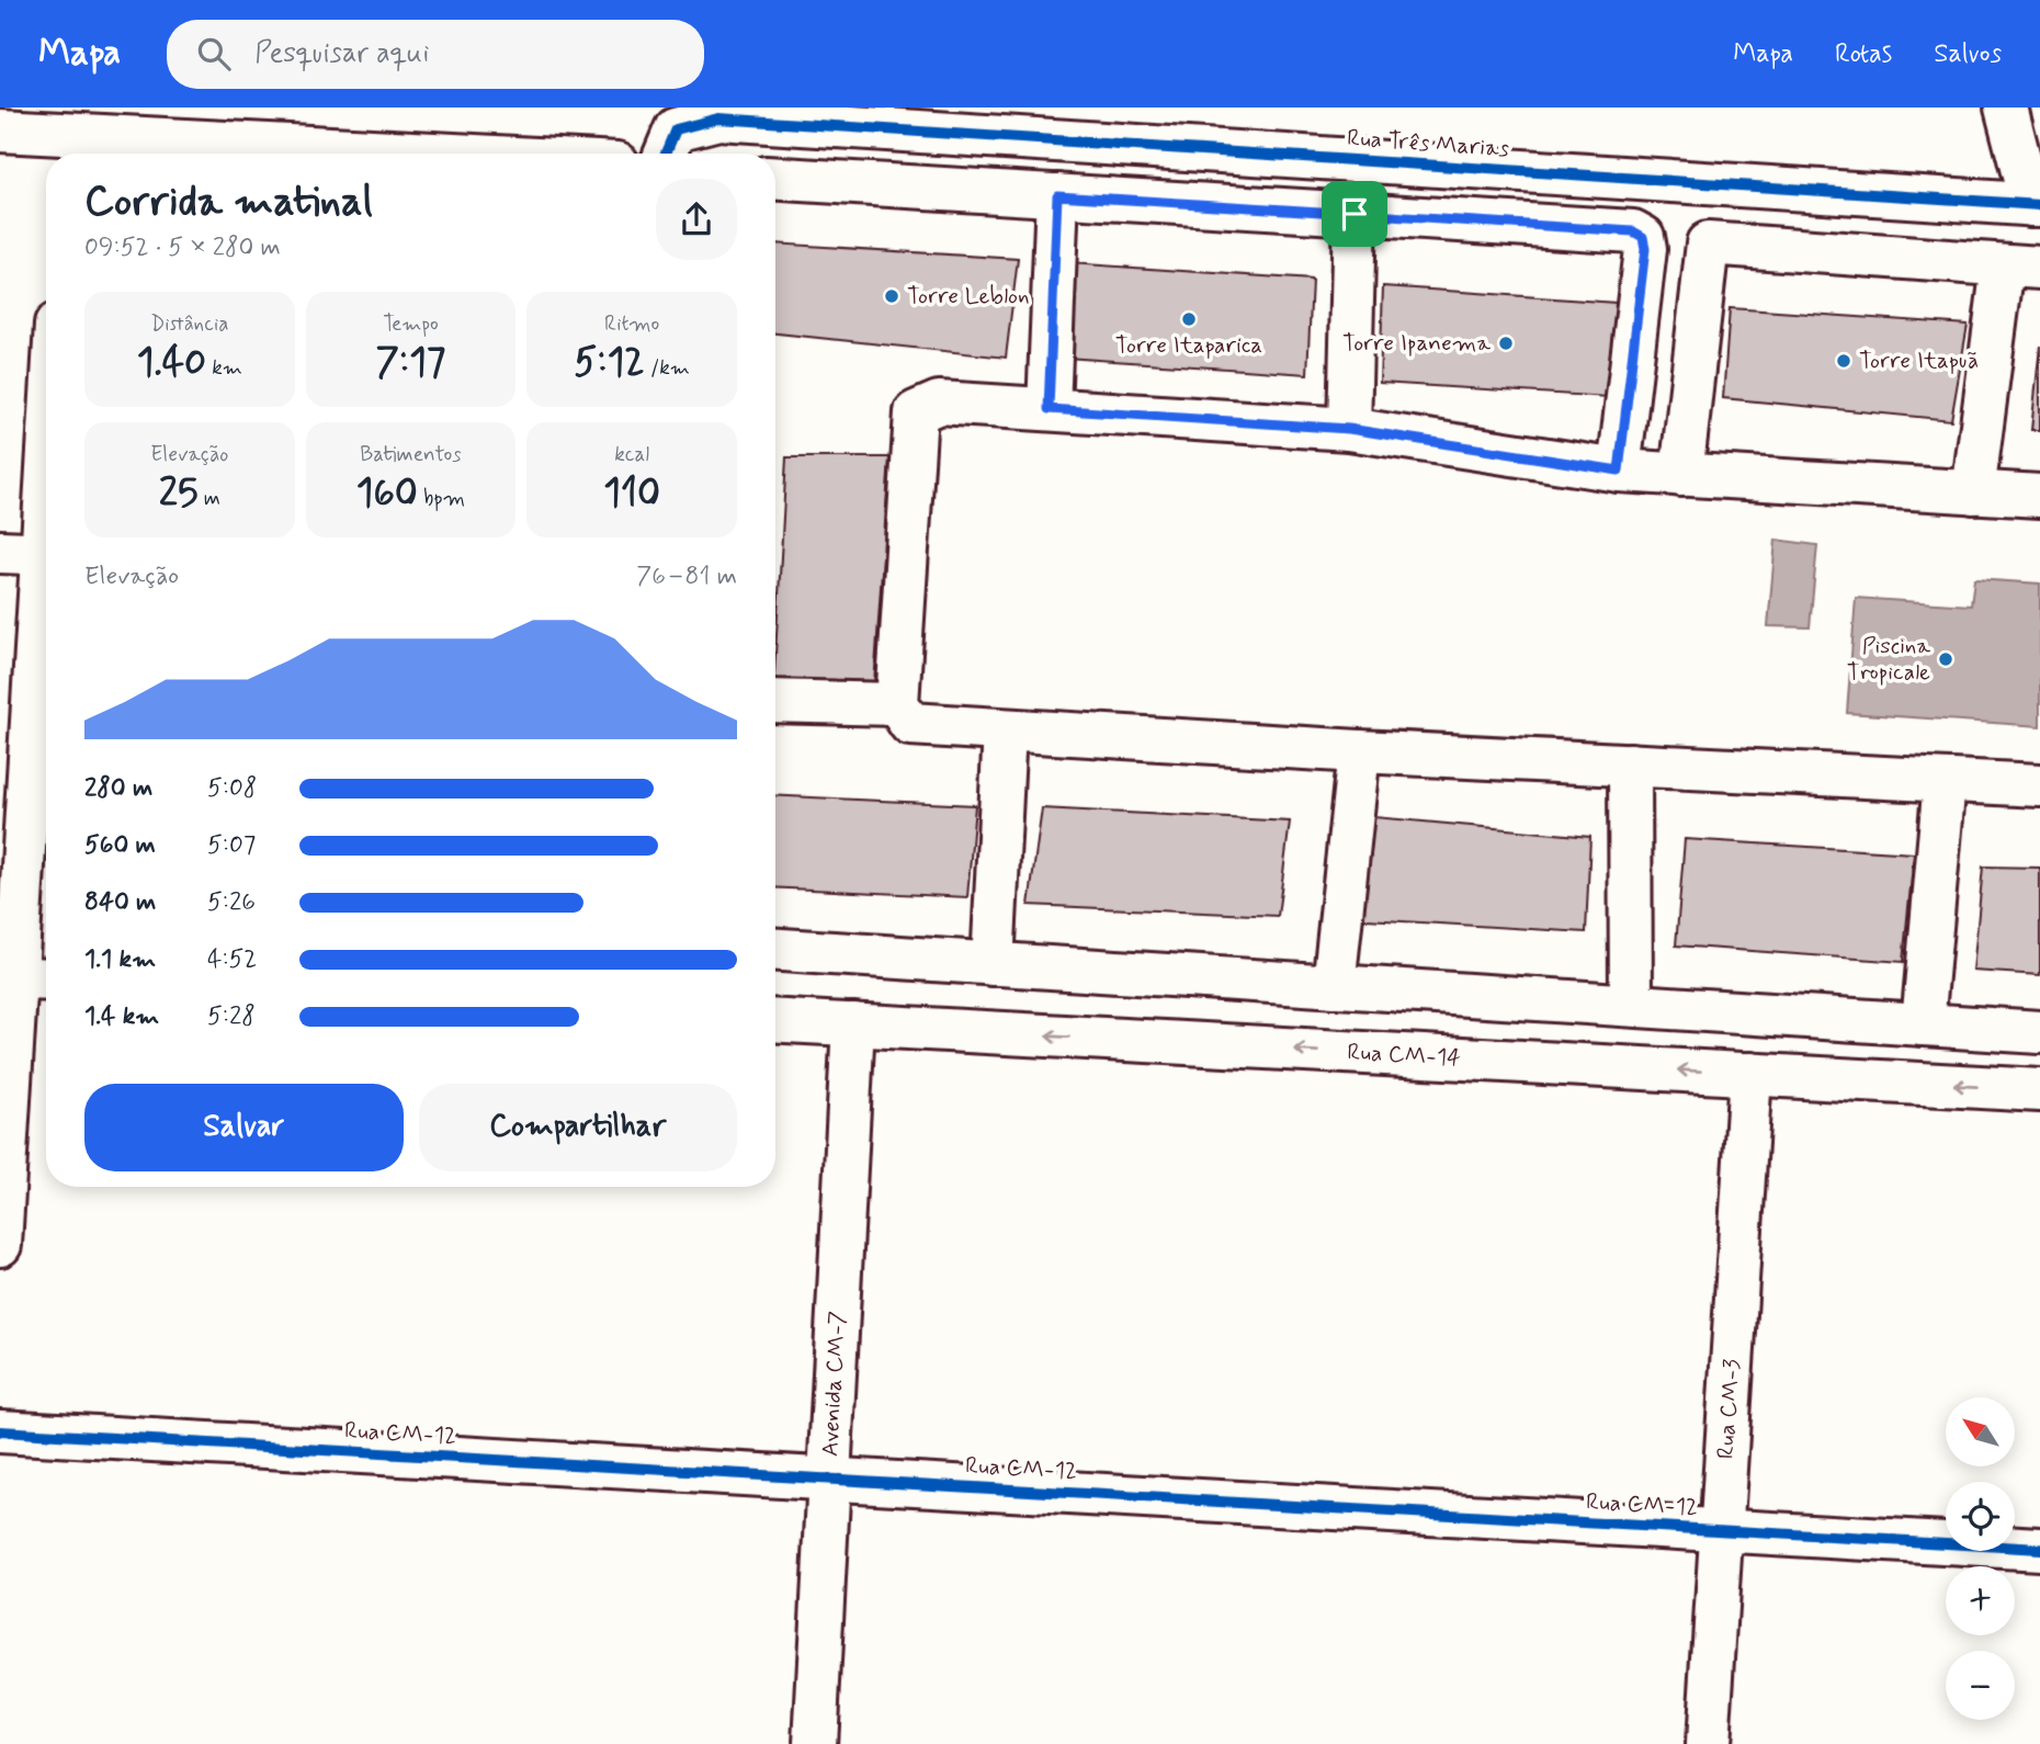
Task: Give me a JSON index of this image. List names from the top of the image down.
{
  "streets": {
    "street": [
      "Rua Três Marias",
      "Rua CM-14",
      "Avenida CM-7",
      "Rua CM-3",
      "Rua CM-12"
    ]
  },
  "crossings": [
    ["Rua CM-14", "Avenida CM-7"],
    ["Rua CM-14", "Rua CM-3"],
    ["Avenida CM-7", "Rua CM-12"],
    ["Rua CM-3", "Rua CM-12"]
  ],
  "places": [
    "Torre Leblon",
    "Torre Itaparica",
    "Torre Ipanema",
    "Torre Itapuã",
    "Piscina Tropicale"
  ],
  "north": "top left",
  "page": {
    "header": "Mapa",
    "search": "Pesquisar aqui",
    "nav": ["Mapa", "Rotas", "Salvos"],
    "heading": ["Corrida matinal", "09:52 · 5 × 280 m"],
    "stats": [
      ["Distância", "1.40 km"],
      ["Tempo", "7:17"],
      ["Ritmo", "5:12 /km"],
      ["Elevação", "25 m"],
      ["Batimentos", "160 bpm"],
      ["kcal", "110"]
    ],
    "chart": ["Elevação", "76–81 m"],
    "list": [
      {
        "name": "280 m",
        "note": "5:08"
      },
      {
        "name": "560 m",
        "note": "5:07"
      },
      {
        "name": "840 m",
        "note": "5:26"
      },
      {
        "name": "1.1 km",
        "note": "4:52"
      },
      {
        "name": "1.4 km",
        "note": "5:28"
      }
    ],
    "buttons": ["Salvar", "Compartilhar"],
    "map_buttons": ["+", "−"]
  }
}
